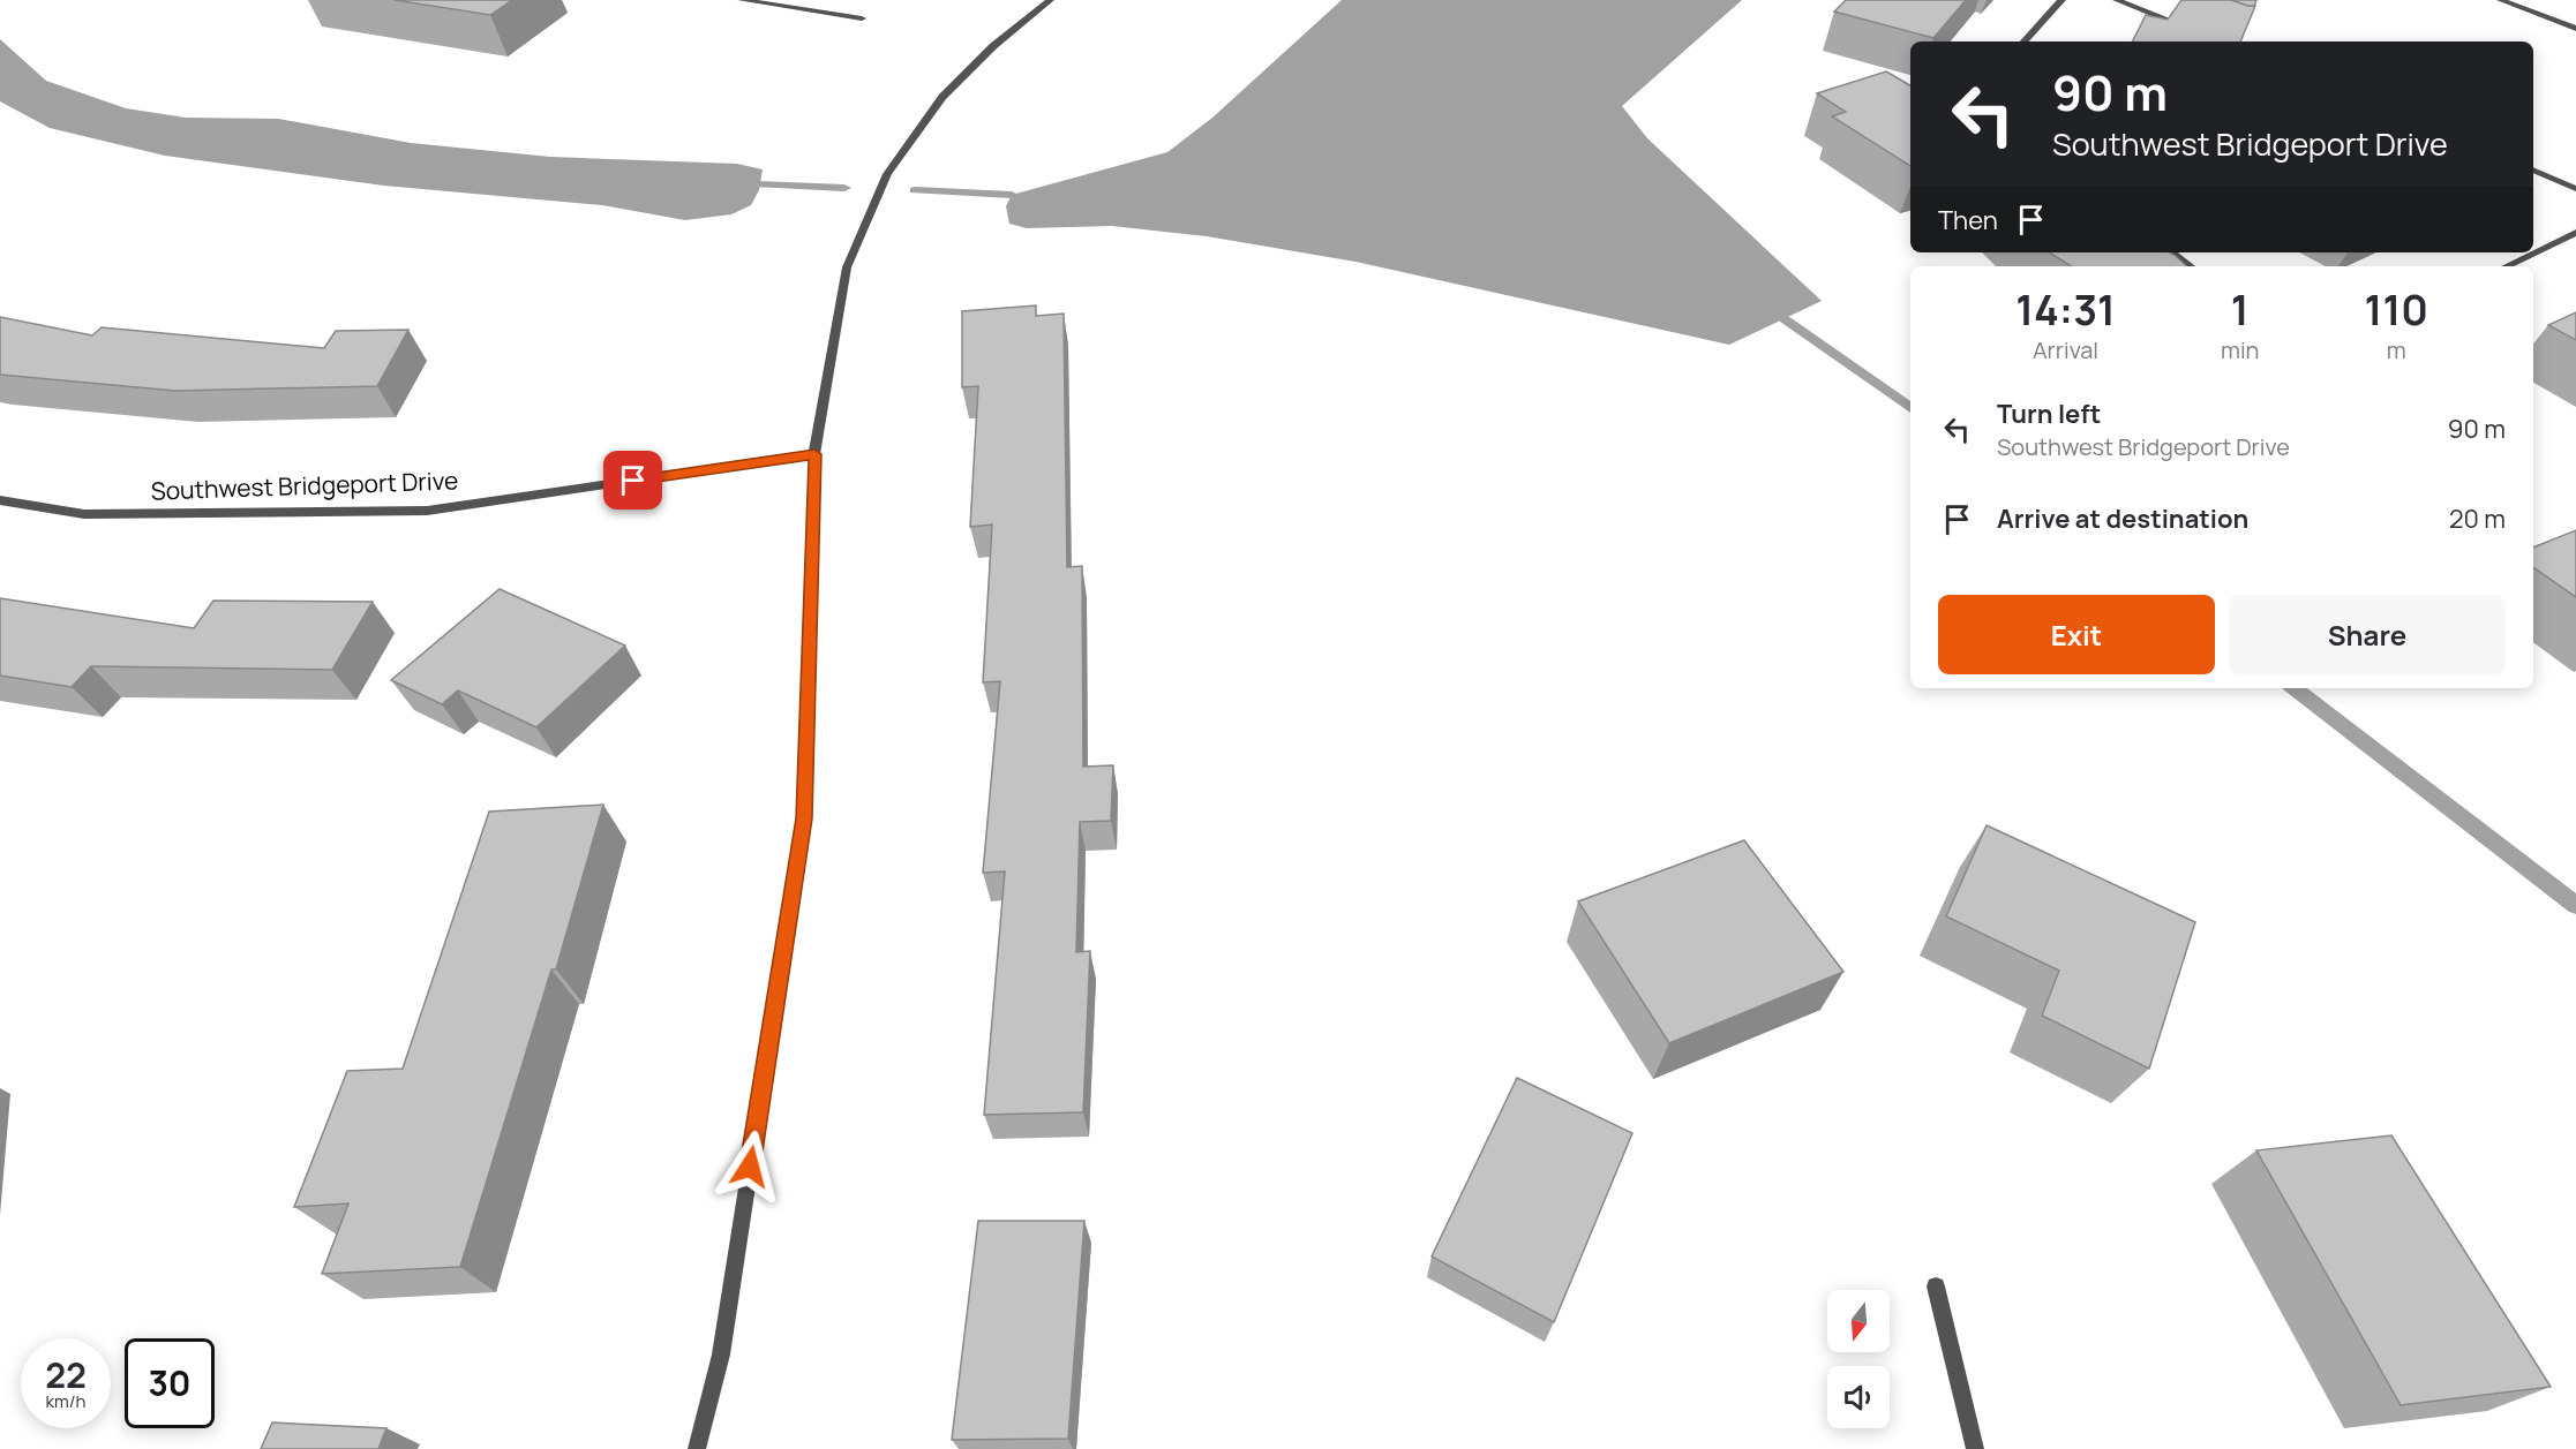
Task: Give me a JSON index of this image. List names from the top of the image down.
{
  "streets": {
    "street": ["Southwest Bridgeport Drive"]
  },
  "north": "bottom",
  "page": {
    "turn": ["90 m", "Southwest Bridgeport Drive"],
    "then": "Then",
    "eta": [
      "14:31",
      "Arrival",
      "1",
      "min",
      "110",
      "m"
    ],
    "list": [
      {
        "name": "Turn left",
        "note": "Southwest Bridgeport Drive",
        "value": "90 m"
      },
      {
        "name": "Arrive at destination",
        "value": "20 m"
      }
    ],
    "buttons": ["Exit", "Share"],
    "speed": "22 km/h",
    "limit": "30"
  }
}
